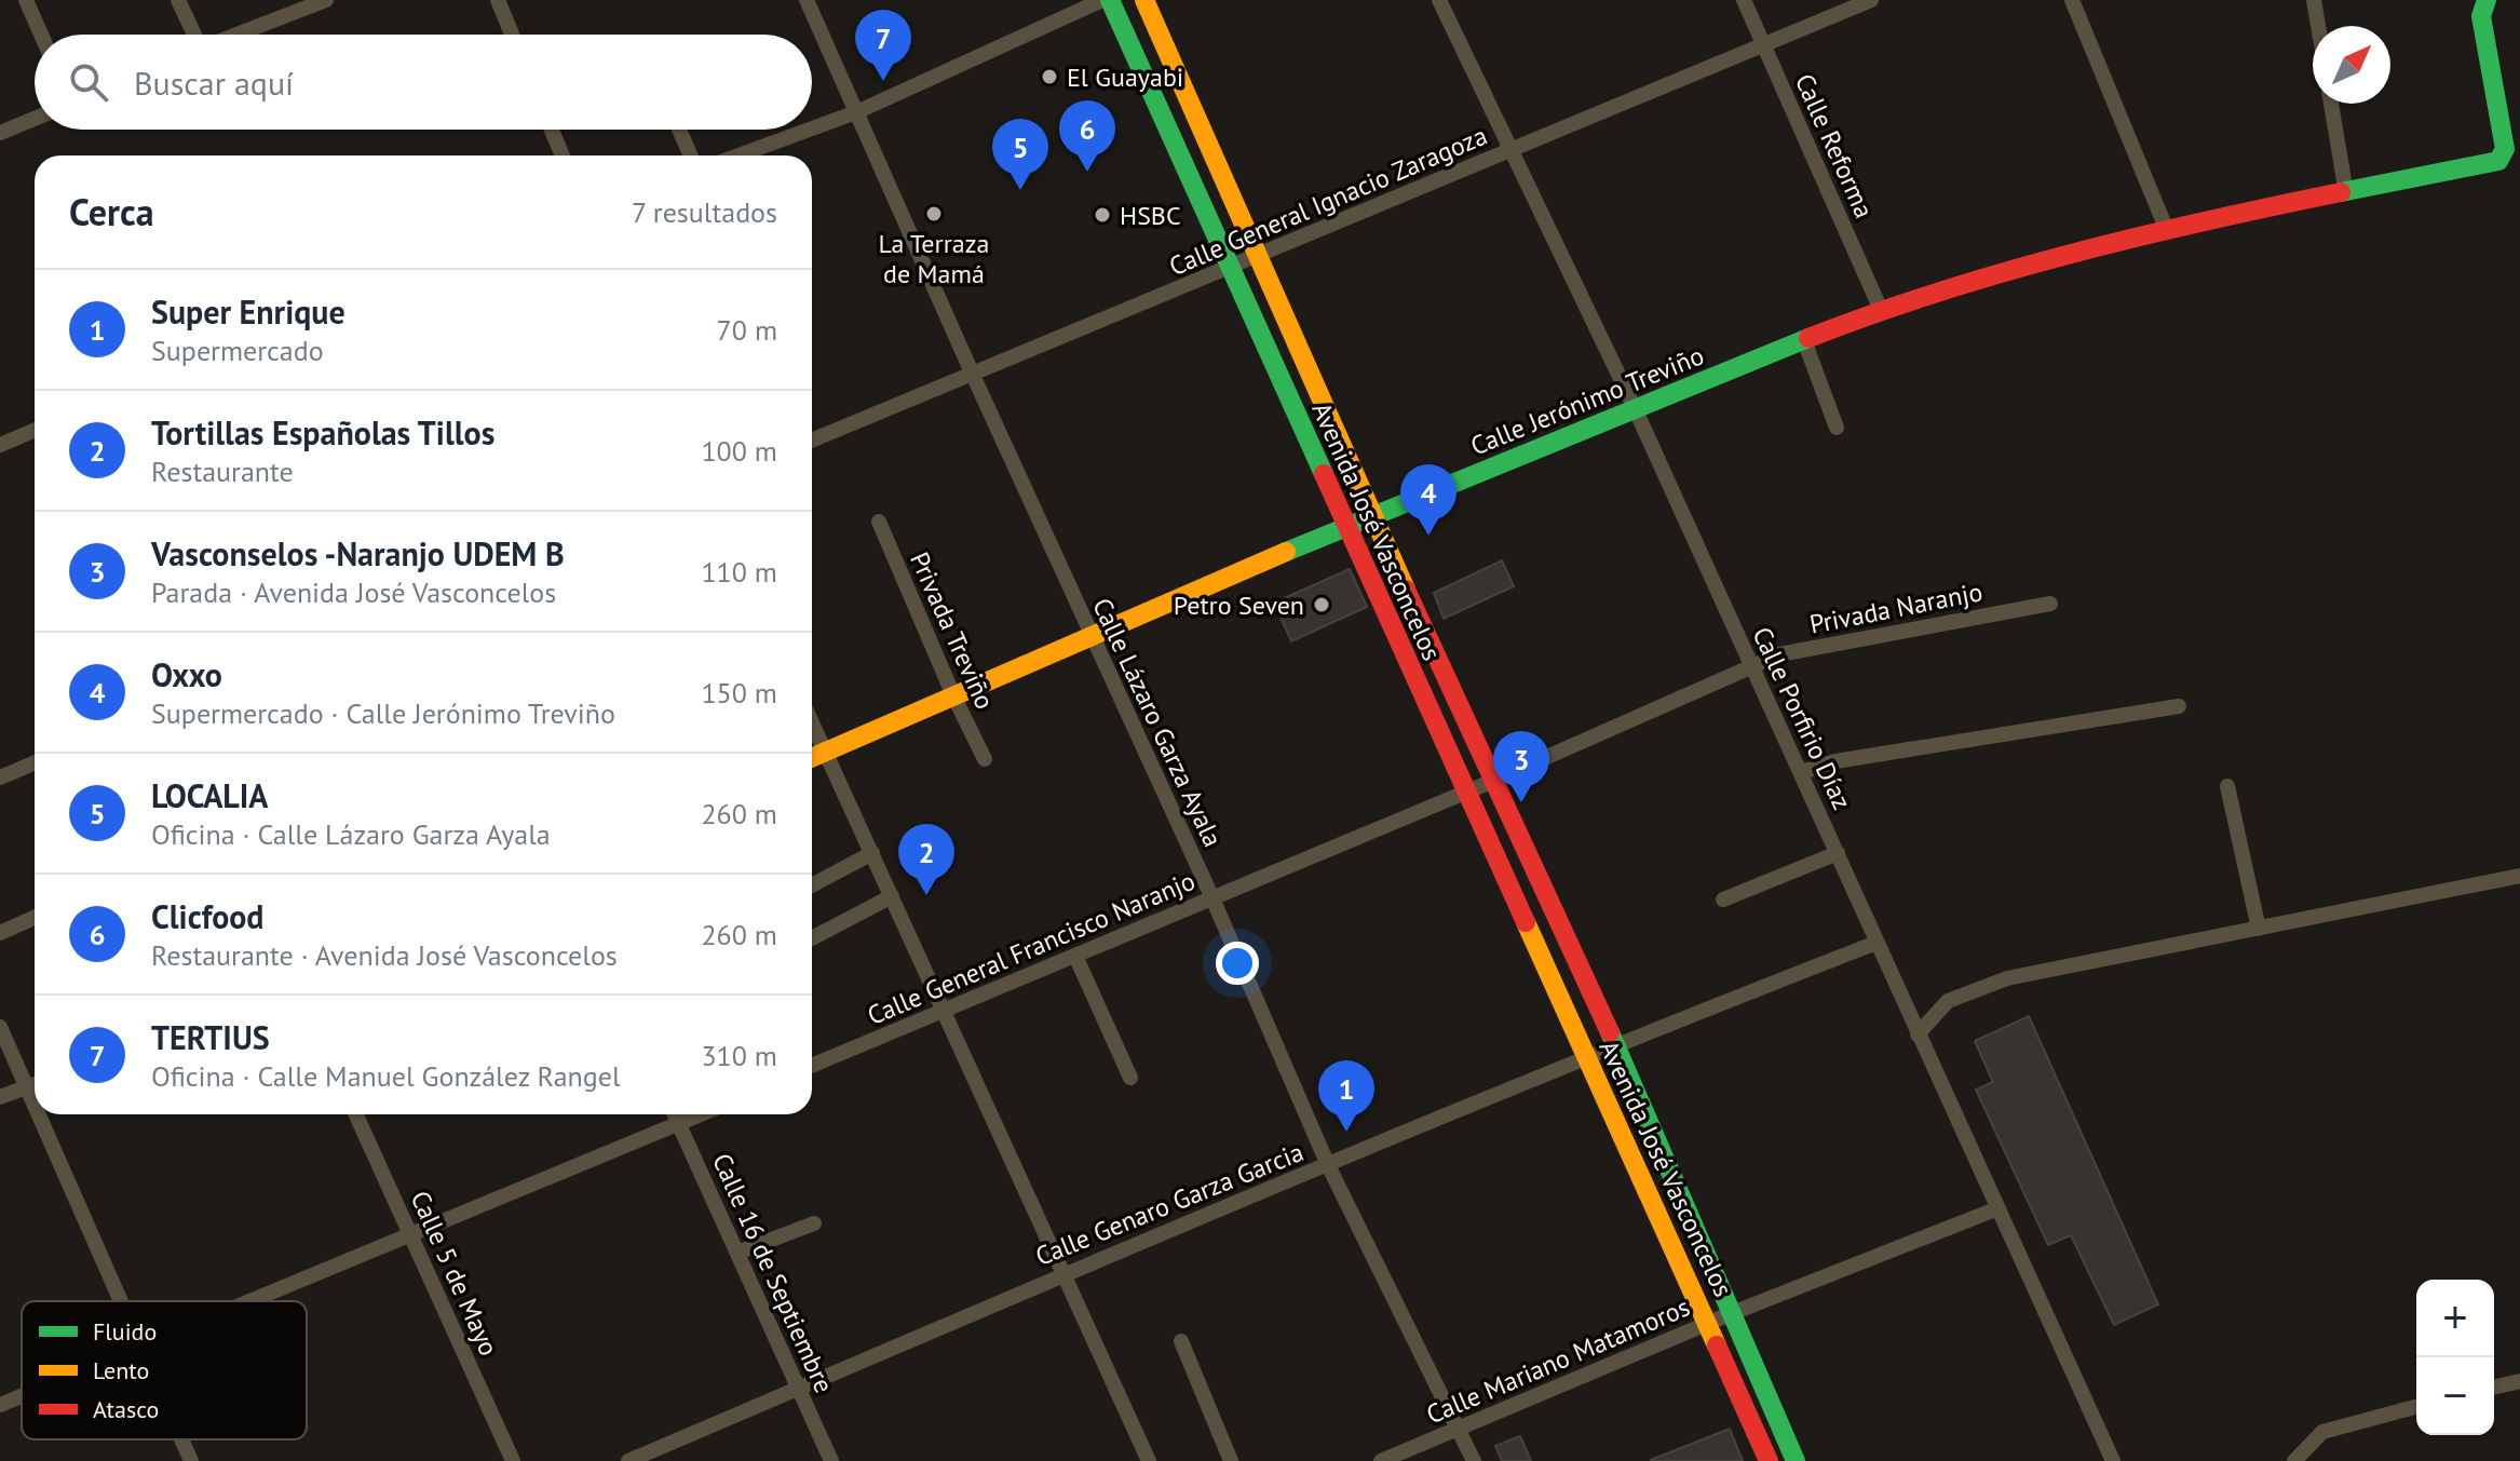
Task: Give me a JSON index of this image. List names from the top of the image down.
{
  "streets": {
    "main road": ["Calle Jerónimo Treviño", "Avenida José Vasconcelos"],
    "street": [
      "Calle Reforma",
      "Calle General Ignacio Zaragoza",
      "Privada Naranjo",
      "Privada Treviño",
      "Calle Porfirio Díaz",
      "Calle Lázaro Garza Ayala",
      "Calle General Francisco Naranjo",
      "Calle Genaro Garza Garcia",
      "Calle 5 de Mayo",
      "Calle 16 de Septiembre",
      "Calle Mariano Matamoros"
    ]
  },
  "crossings": [
    ["Calle Reforma", "Calle General Ignacio Zaragoza"],
    ["Calle Reforma", "Calle Jerónimo Treviño"],
    ["Calle General Ignacio Zaragoza", "Avenida José Vasconcelos"],
    ["Calle General Ignacio Zaragoza", "Calle Porfirio Díaz"],
    ["Calle General Ignacio Zaragoza", "Calle Lázaro Garza Ayala"],
    ["Calle Jerónimo Treviño", "Avenida José Vasconcelos"],
    ["Calle Jerónimo Treviño", "Privada Treviño"],
    ["Calle Jerónimo Treviño", "Calle Porfirio Díaz"],
    ["Calle Jerónimo Treviño", "Calle Lázaro Garza Ayala"],
    ["Avenida José Vasconcelos", "Calle General Francisco Naranjo"],
    ["Avenida José Vasconcelos", "Calle Genaro Garza Garcia"],
    ["Avenida José Vasconcelos", "Calle Mariano Matamoros"],
    ["Privada Naranjo", "Calle Porfirio Díaz"],
    ["Privada Naranjo", "Calle General Francisco Naranjo"],
    ["Calle Porfirio Díaz", "Calle General Francisco Naranjo"],
    ["Calle Porfirio Díaz", "Calle Genaro Garza Garcia"],
    ["Calle Porfirio Díaz", "Calle Mariano Matamoros"],
    ["Calle Lázaro Garza Ayala", "Calle General Francisco Naranjo"],
    ["Calle Lázaro Garza Ayala", "Calle Genaro Garza Garcia"],
    ["Calle Lázaro Garza Ayala", "Calle Mariano Matamoros"],
    ["Calle Genaro Garza Garcia", "Calle 16 de Septiembre"]
  ],
  "places": [
    "El Guayabi",
    "La Terraza de Mamá",
    "HSBC",
    "Petro Seven"
  ],
  "legend": ["Fluido", "Lento", "Atasco"],
  "north": "top right",
  "page": {
    "pins": [
      "7",
      "6",
      "5",
      "4",
      "3",
      "2",
      "1"
    ],
    "search": "Buscar aquí",
    "heading": ["Cerca", "7 resultados"],
    "list": [
      {
        "mark": "1",
        "name": "Super Enrique",
        "note": "Supermercado",
        "value": "70 m"
      },
      {
        "mark": "2",
        "name": "Tortillas Españolas Tillos",
        "note": "Restaurante",
        "value": "100 m"
      },
      {
        "mark": "3",
        "name": "Vasconselos -Naranjo UDEM B",
        "note": "Parada · Avenida José Vasconcelos",
        "value": "110 m"
      },
      {
        "mark": "4",
        "name": "Oxxo",
        "note": "Supermercado · Calle Jerónimo Treviño",
        "value": "150 m"
      },
      {
        "mark": "5",
        "name": "LOCALIA",
        "note": "Oficina · Calle Lázaro Garza Ayala",
        "value": "260 m"
      },
      {
        "mark": "6",
        "name": "Clicfood",
        "note": "Restaurante · Avenida José Vasconcelos",
        "value": "260 m"
      },
      {
        "mark": "7",
        "name": "TERTIUS",
        "note": "Oficina · Calle Manuel González Rangel",
        "value": "310 m"
      }
    ],
    "map_buttons": ["+", "−"]
  }
}
